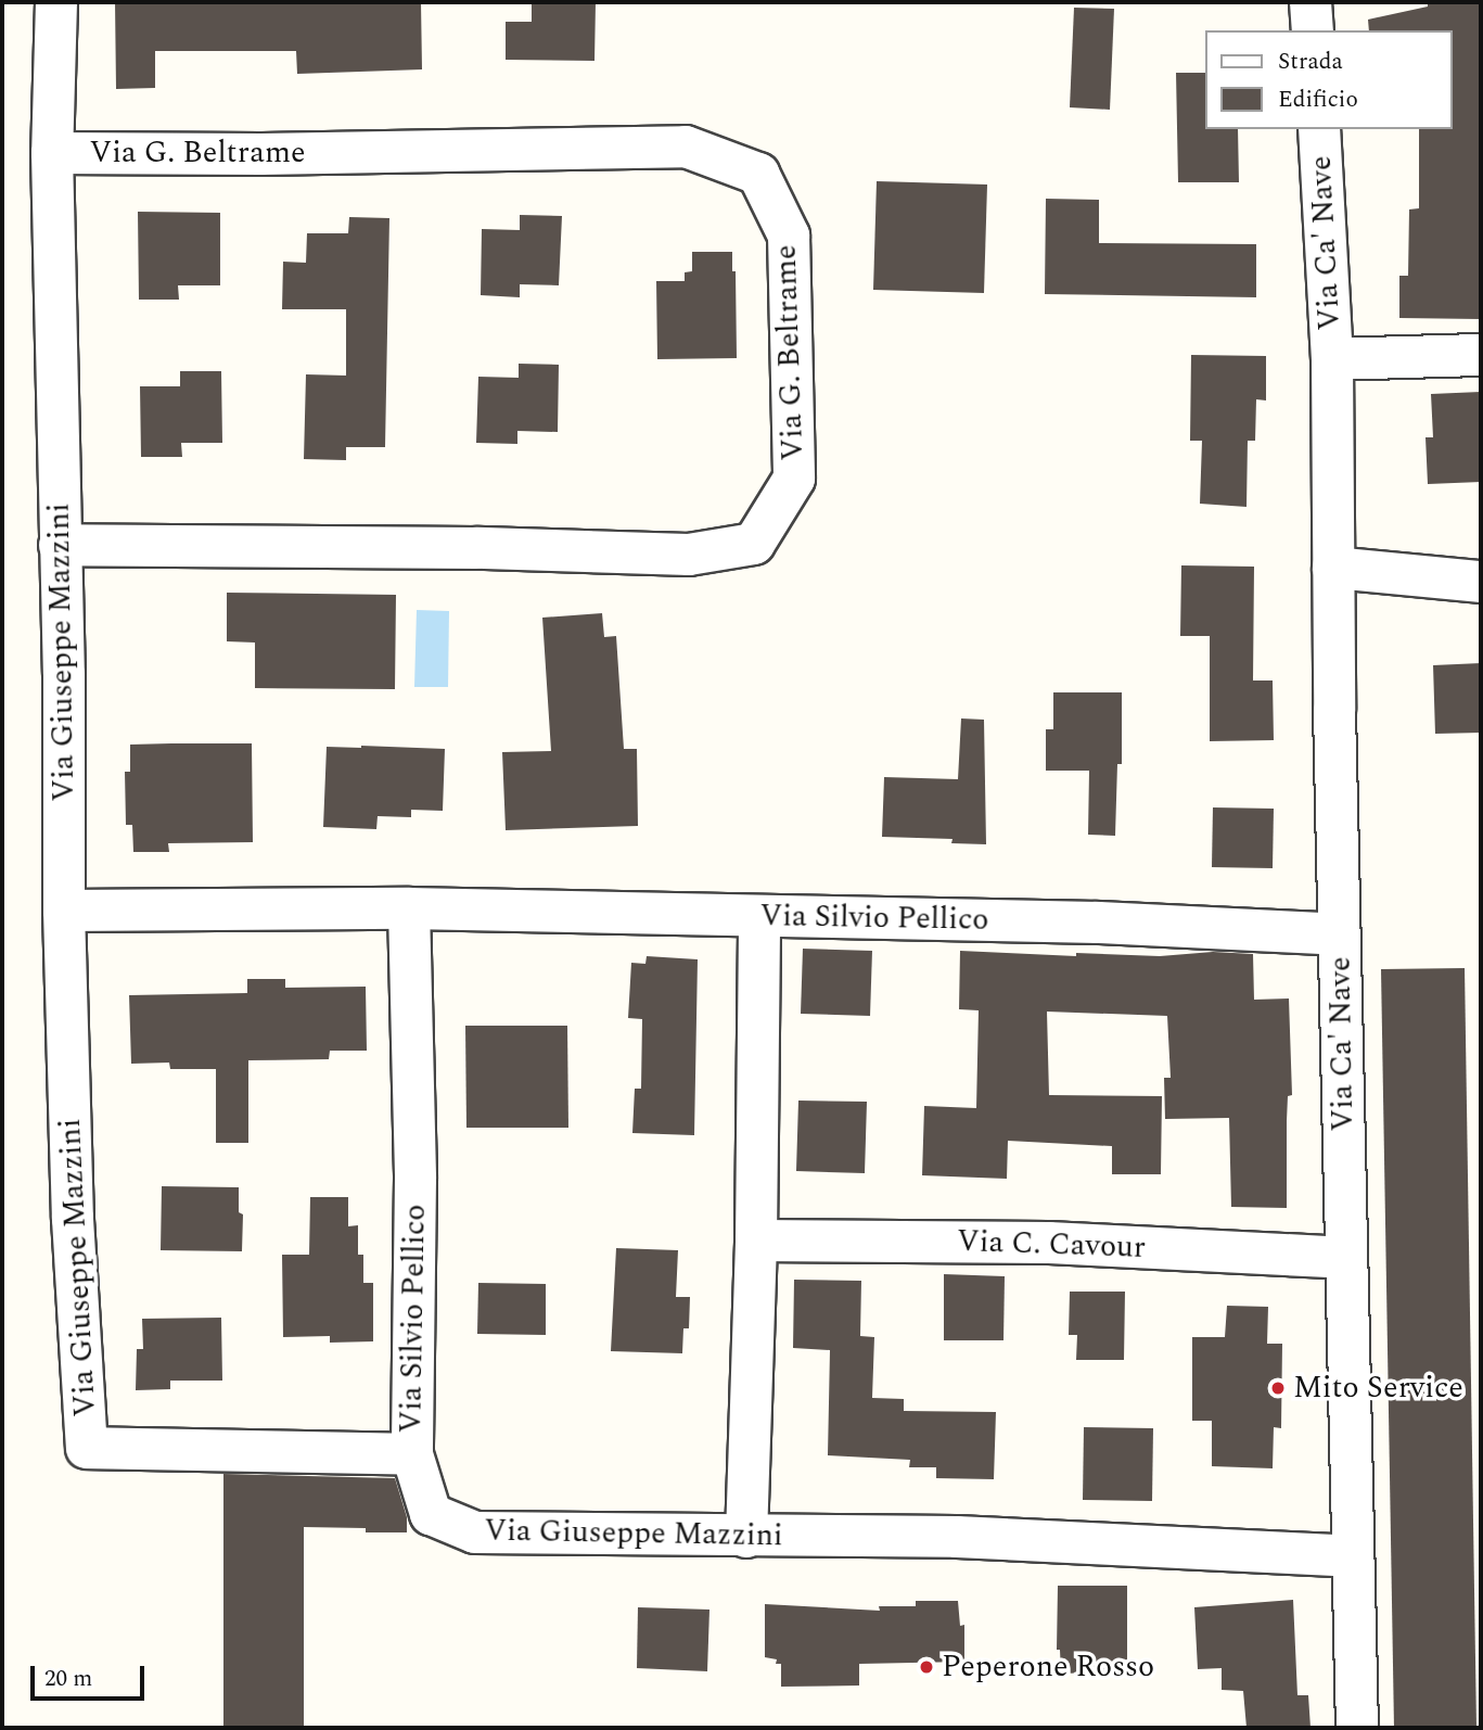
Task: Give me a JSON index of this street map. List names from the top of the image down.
{
  "streets": {
    "street": [
      "Via G. Beltrame",
      "Via Ca' Nave",
      "Via Giuseppe Mazzini",
      "Via Silvio Pellico",
      "Via C. Cavour"
    ]
  },
  "crossings": [
    ["Via G. Beltrame", "Via Giuseppe Mazzini"],
    ["Via Ca' Nave", "Via Giuseppe Mazzini"],
    ["Via Ca' Nave", "Via Silvio Pellico"],
    ["Via Ca' Nave", "Via C. Cavour"],
    ["Via Giuseppe Mazzini", "Via Silvio Pellico"]
  ],
  "places": ["Mito Service", "Peperone Rosso"],
  "legend": ["Strada", "Edificio"],
  "scale_bar": "20 m"
}
